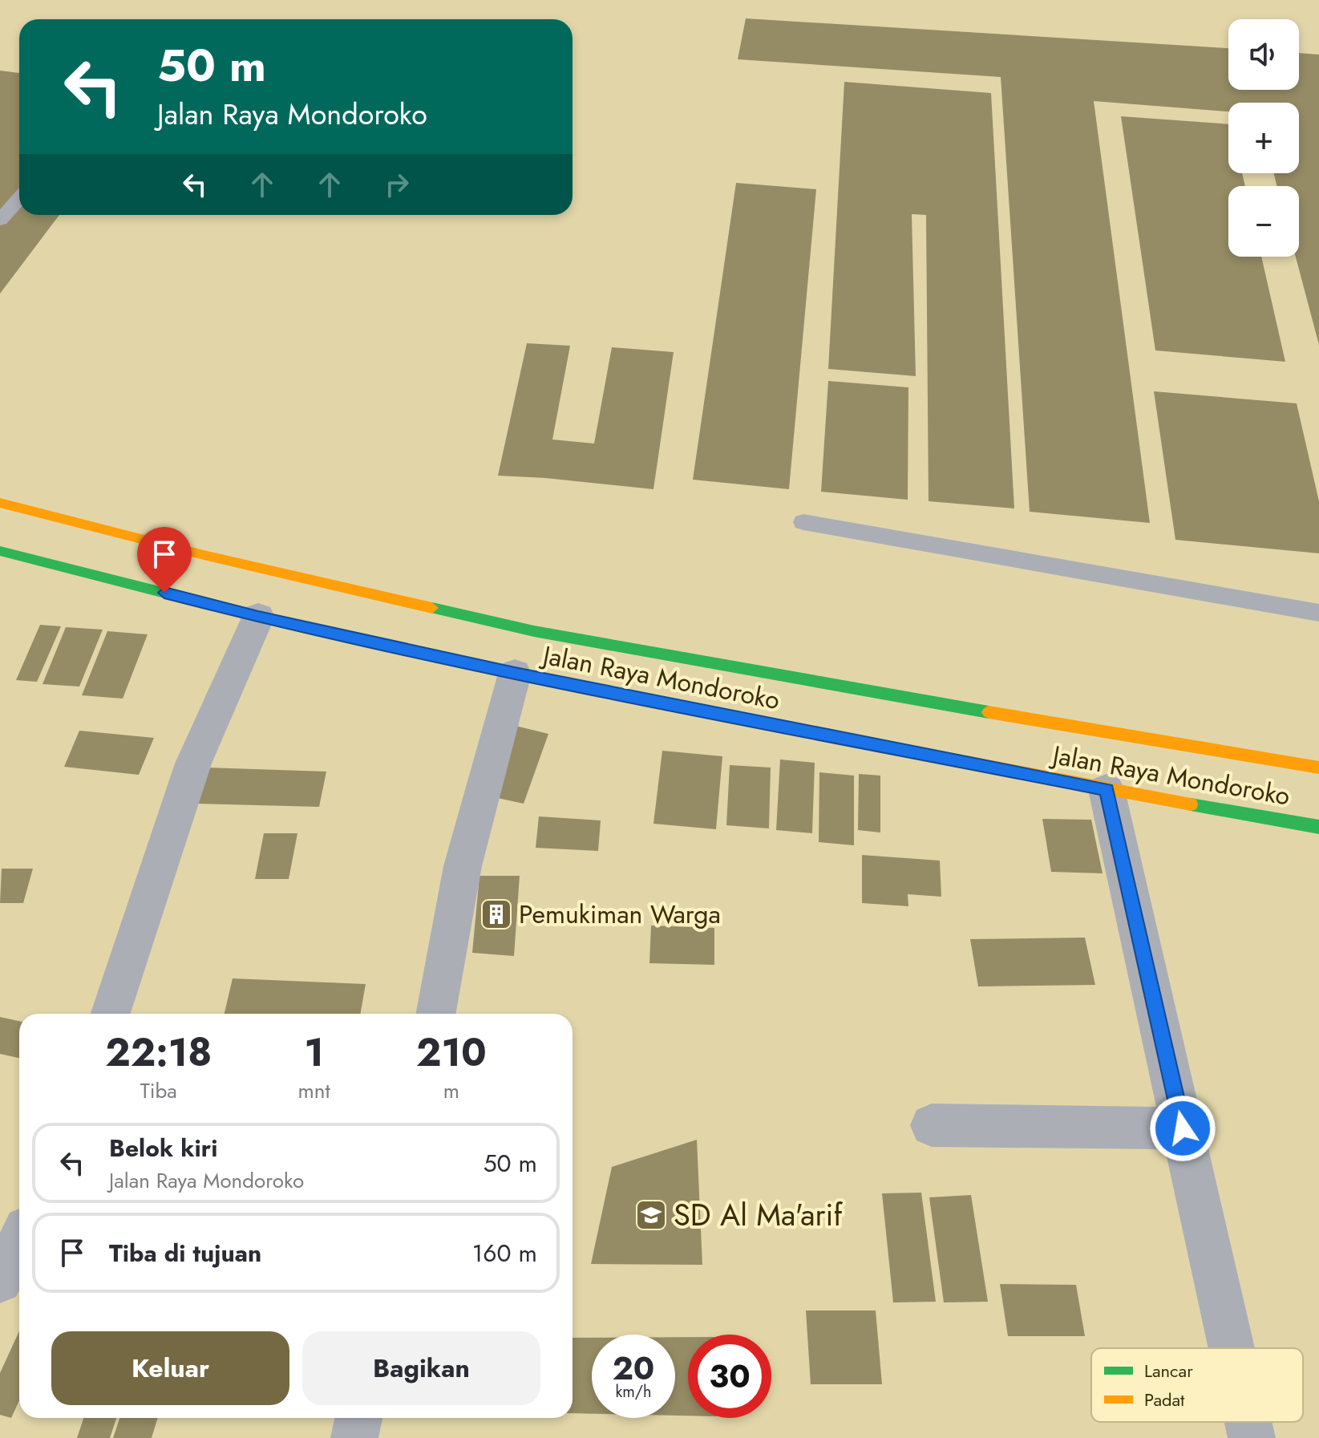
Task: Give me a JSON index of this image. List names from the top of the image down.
{
  "streets": {
    "highway": ["Jalan Raya Mondoroko"]
  },
  "places": {
    "building": ["Pemukiman Warga"],
    "school or university": ["SD Al Ma'arif"]
  },
  "legend": ["Lancar", "Padat"],
  "page": {
    "map_buttons": ["+", "−"],
    "turn": ["50 m", "Jalan Raya Mondoroko"],
    "eta": [
      "22:18",
      "Tiba",
      "1",
      "mnt",
      "210",
      "m"
    ],
    "list": [
      {
        "name": "Belok kiri",
        "note": "Jalan Raya Mondoroko",
        "value": "50 m"
      },
      {
        "name": "Tiba di tujuan",
        "value": "160 m"
      }
    ],
    "buttons": ["Keluar", "Bagikan"],
    "speed": "20 km/h",
    "limit": "30"
  }
}
